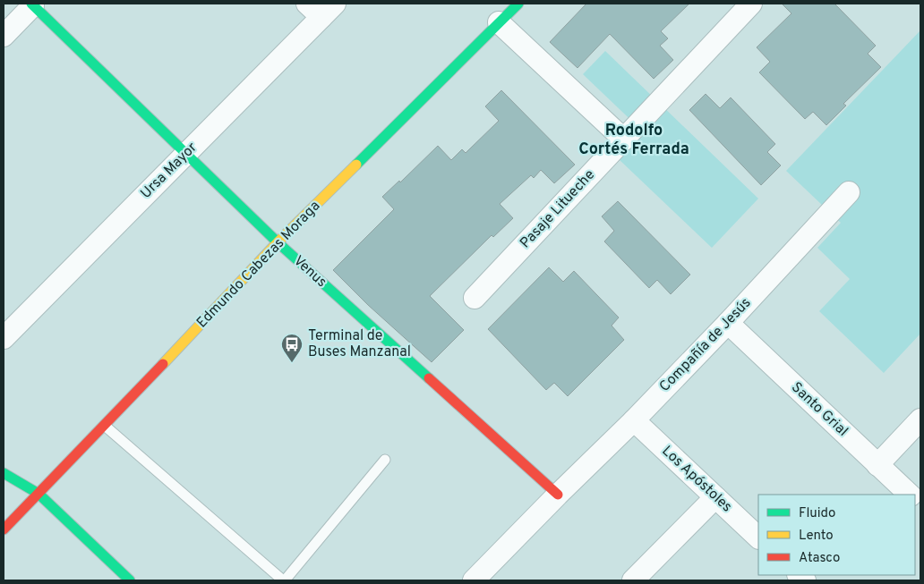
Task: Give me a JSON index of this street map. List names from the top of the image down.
{
  "streets": {
    "street": [
      "Ursa Mayor",
      "Pasaje Litueche",
      "Edmundo Cabezas Moraga",
      "Venus",
      "Compañía de Jesús",
      "Santo Grial",
      "Los Apóstoles"
    ]
  },
  "crossings": [
    ["Ursa Mayor", "Venus"],
    ["Edmundo Cabezas Moraga", "Venus"],
    ["Venus", "Compañía de Jesús"],
    ["Compañía de Jesús", "Santo Grial"],
    ["Compañía de Jesús", "Los Apóstoles"]
  ],
  "districts": ["Rodolfo Cortés Ferrada"],
  "places": {
    "bus stop": ["Terminal de Buses Manzanal"]
  },
  "legend": ["Fluido", "Lento", "Atasco"]
}
